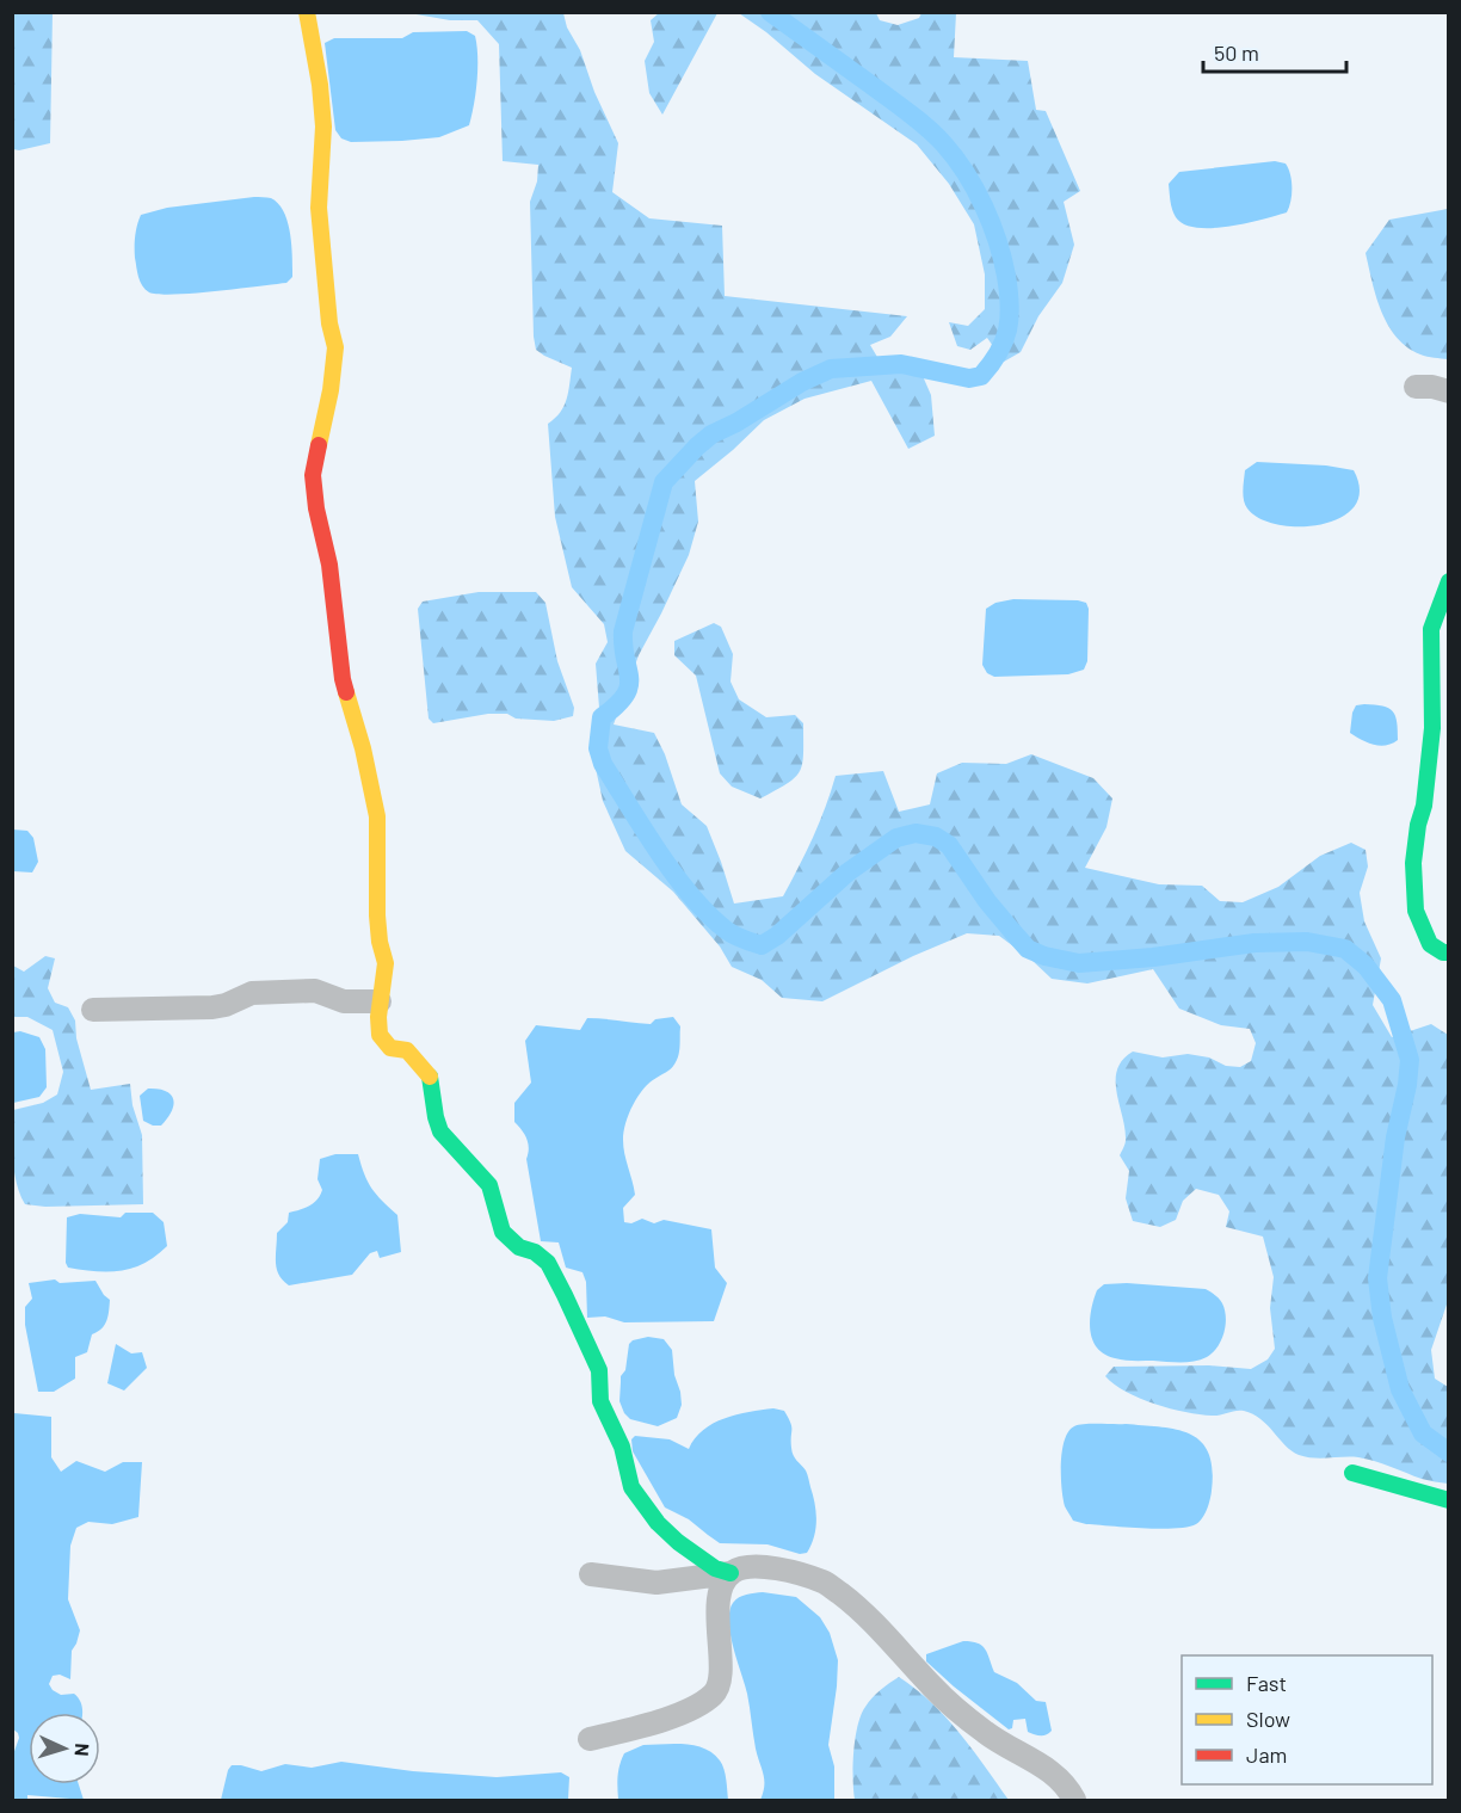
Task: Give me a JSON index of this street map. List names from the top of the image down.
{
  "legend": ["Fast", "Slow", "Jam"],
  "scale_bar": "50 m",
  "north": "right"
}
